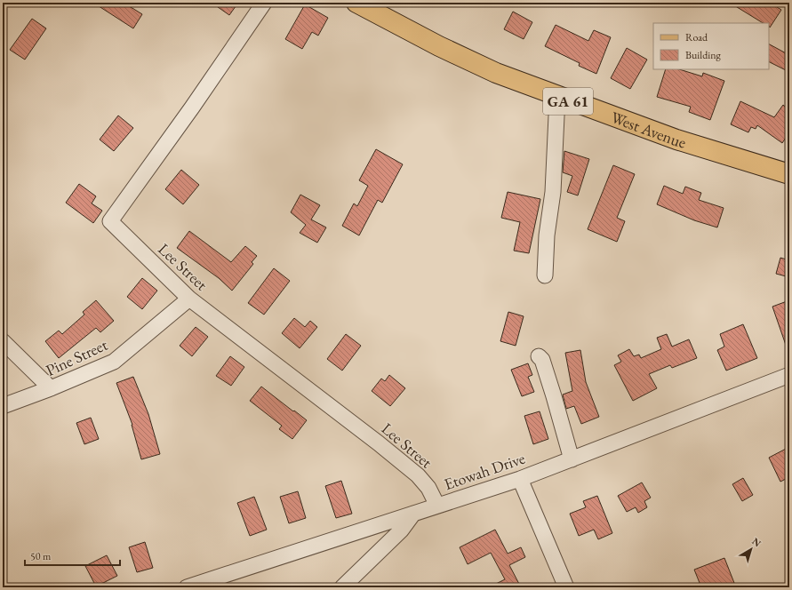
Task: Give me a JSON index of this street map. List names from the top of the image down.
{
  "streets": {
    "main road": ["GA 61", "West Avenue"],
    "street": ["Lee Street", "Pine Street", "Etowah Drive"]
  },
  "crossings": [
    ["Lee Street", "Pine Street"],
    ["Lee Street", "Etowah Drive"]
  ],
  "legend": ["Road", "Building"],
  "scale_bar": "50 m",
  "north": "top right"
}
